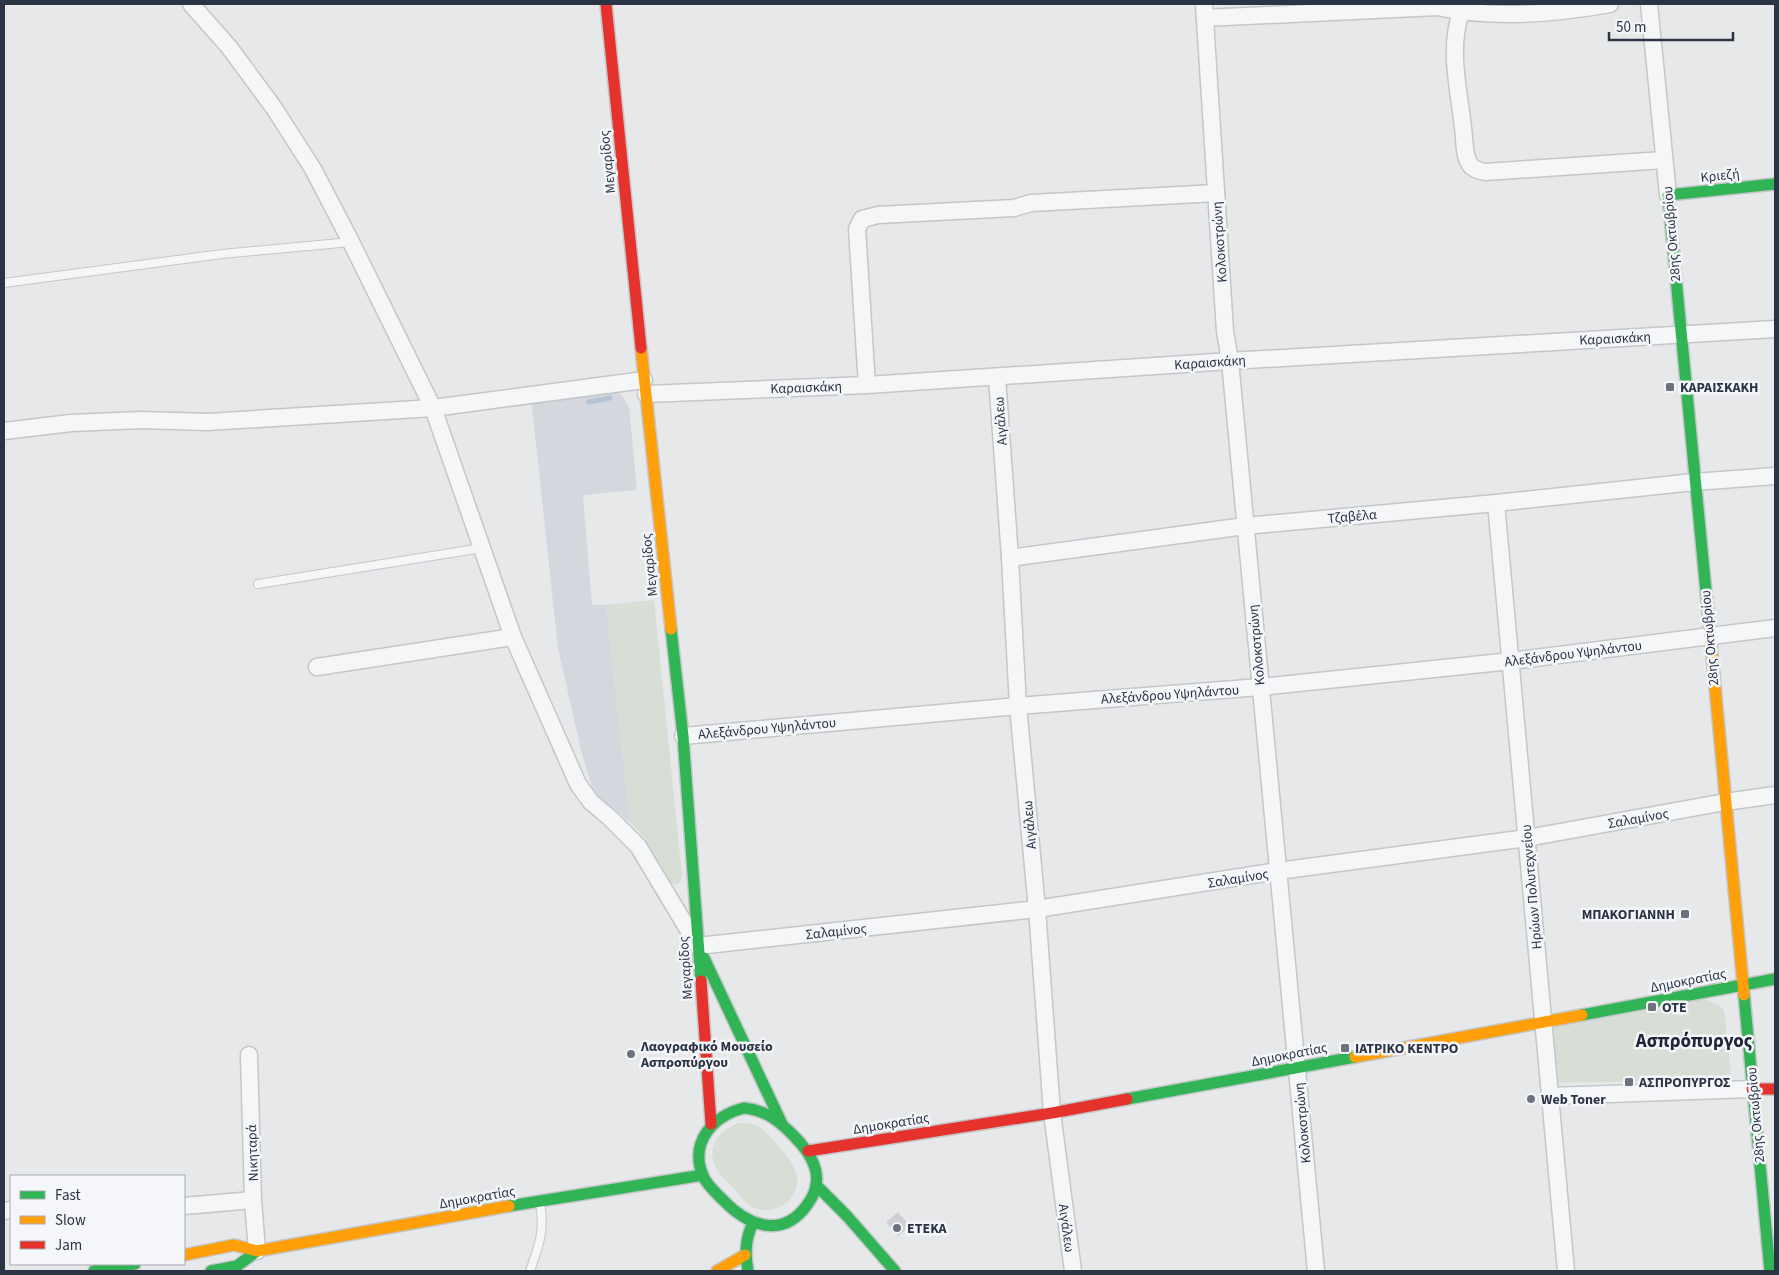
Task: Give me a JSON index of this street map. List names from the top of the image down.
{
  "streets": {
    "street": [
      "Μεγαρίδος",
      "Κριεζή",
      "28ης Οκτωβρίου",
      "Κολοκοτρώνη",
      "Καραισκάκη",
      "Αιγάλεω",
      "Τζαβέλα",
      "Αλεξάνδρου Υψηλάντου",
      "Σαλαμίνος",
      "Ηρώων Πολυτεχνείου",
      "Δημοκρατίας",
      "Νικηταρά"
    ]
  },
  "crossings": [
    ["Μεγαρίδος", "Καραισκάκη"],
    ["Μεγαρίδος", "Αλεξάνδρου Υψηλάντου"],
    ["Μεγαρίδος", "Σαλαμίνος"],
    ["Μεγαρίδος", "Δημοκρατίας"],
    ["Κριεζή", "28ης Οκτωβρίου"],
    ["28ης Οκτωβρίου", "Καραισκάκη"],
    ["28ης Οκτωβρίου", "Τζαβέλα"],
    ["28ης Οκτωβρίου", "Αλεξάνδρου Υψηλάντου"],
    ["28ης Οκτωβρίου", "Σαλαμίνος"],
    ["28ης Οκτωβρίου", "Δημοκρατίας"],
    ["Κολοκοτρώνη", "Καραισκάκη"],
    ["Κολοκοτρώνη", "Τζαβέλα"],
    ["Κολοκοτρώνη", "Αλεξάνδρου Υψηλάντου"],
    ["Κολοκοτρώνη", "Σαλαμίνος"],
    ["Κολοκοτρώνη", "Δημοκρατίας"],
    ["Καραισκάκη", "Αιγάλεω"],
    ["Αιγάλεω", "Τζαβέλα"],
    ["Αιγάλεω", "Αλεξάνδρου Υψηλάντου"],
    ["Αιγάλεω", "Σαλαμίνος"],
    ["Αιγάλεω", "Δημοκρατίας"],
    ["Τζαβέλα", "Ηρώων Πολυτεχνείου"],
    ["Αλεξάνδρου Υψηλάντου", "Ηρώων Πολυτεχνείου"],
    ["Σαλαμίνος", "Ηρώων Πολυτεχνείου"],
    ["Ηρώων Πολυτεχνείου", "Δημοκρατίας"],
    ["Δημοκρατίας", "Νικηταρά"]
  ],
  "districts": ["Ασπρόπυργος"],
  "places": {
    "transit": [
      "ΚΑΡΑΙΣΚΑΚΗ",
      "ΜΠΑΚΟΓΙΑΝΝΗ",
      "ΟΤΕ",
      "ΙΑΤΡΙΚΟ ΚΕΝΤΡΟ",
      "ΑΣΠΡΟΠΥΡΓΟΣ"
    ],
    "other": ["Λαογραφικό Μουσείο Ασπροπύργου", "Web Toner", "ΕΤΕΚΑ"]
  },
  "legend": ["Fast", "Slow", "Jam"],
  "scale_bar": "50 m"
}
